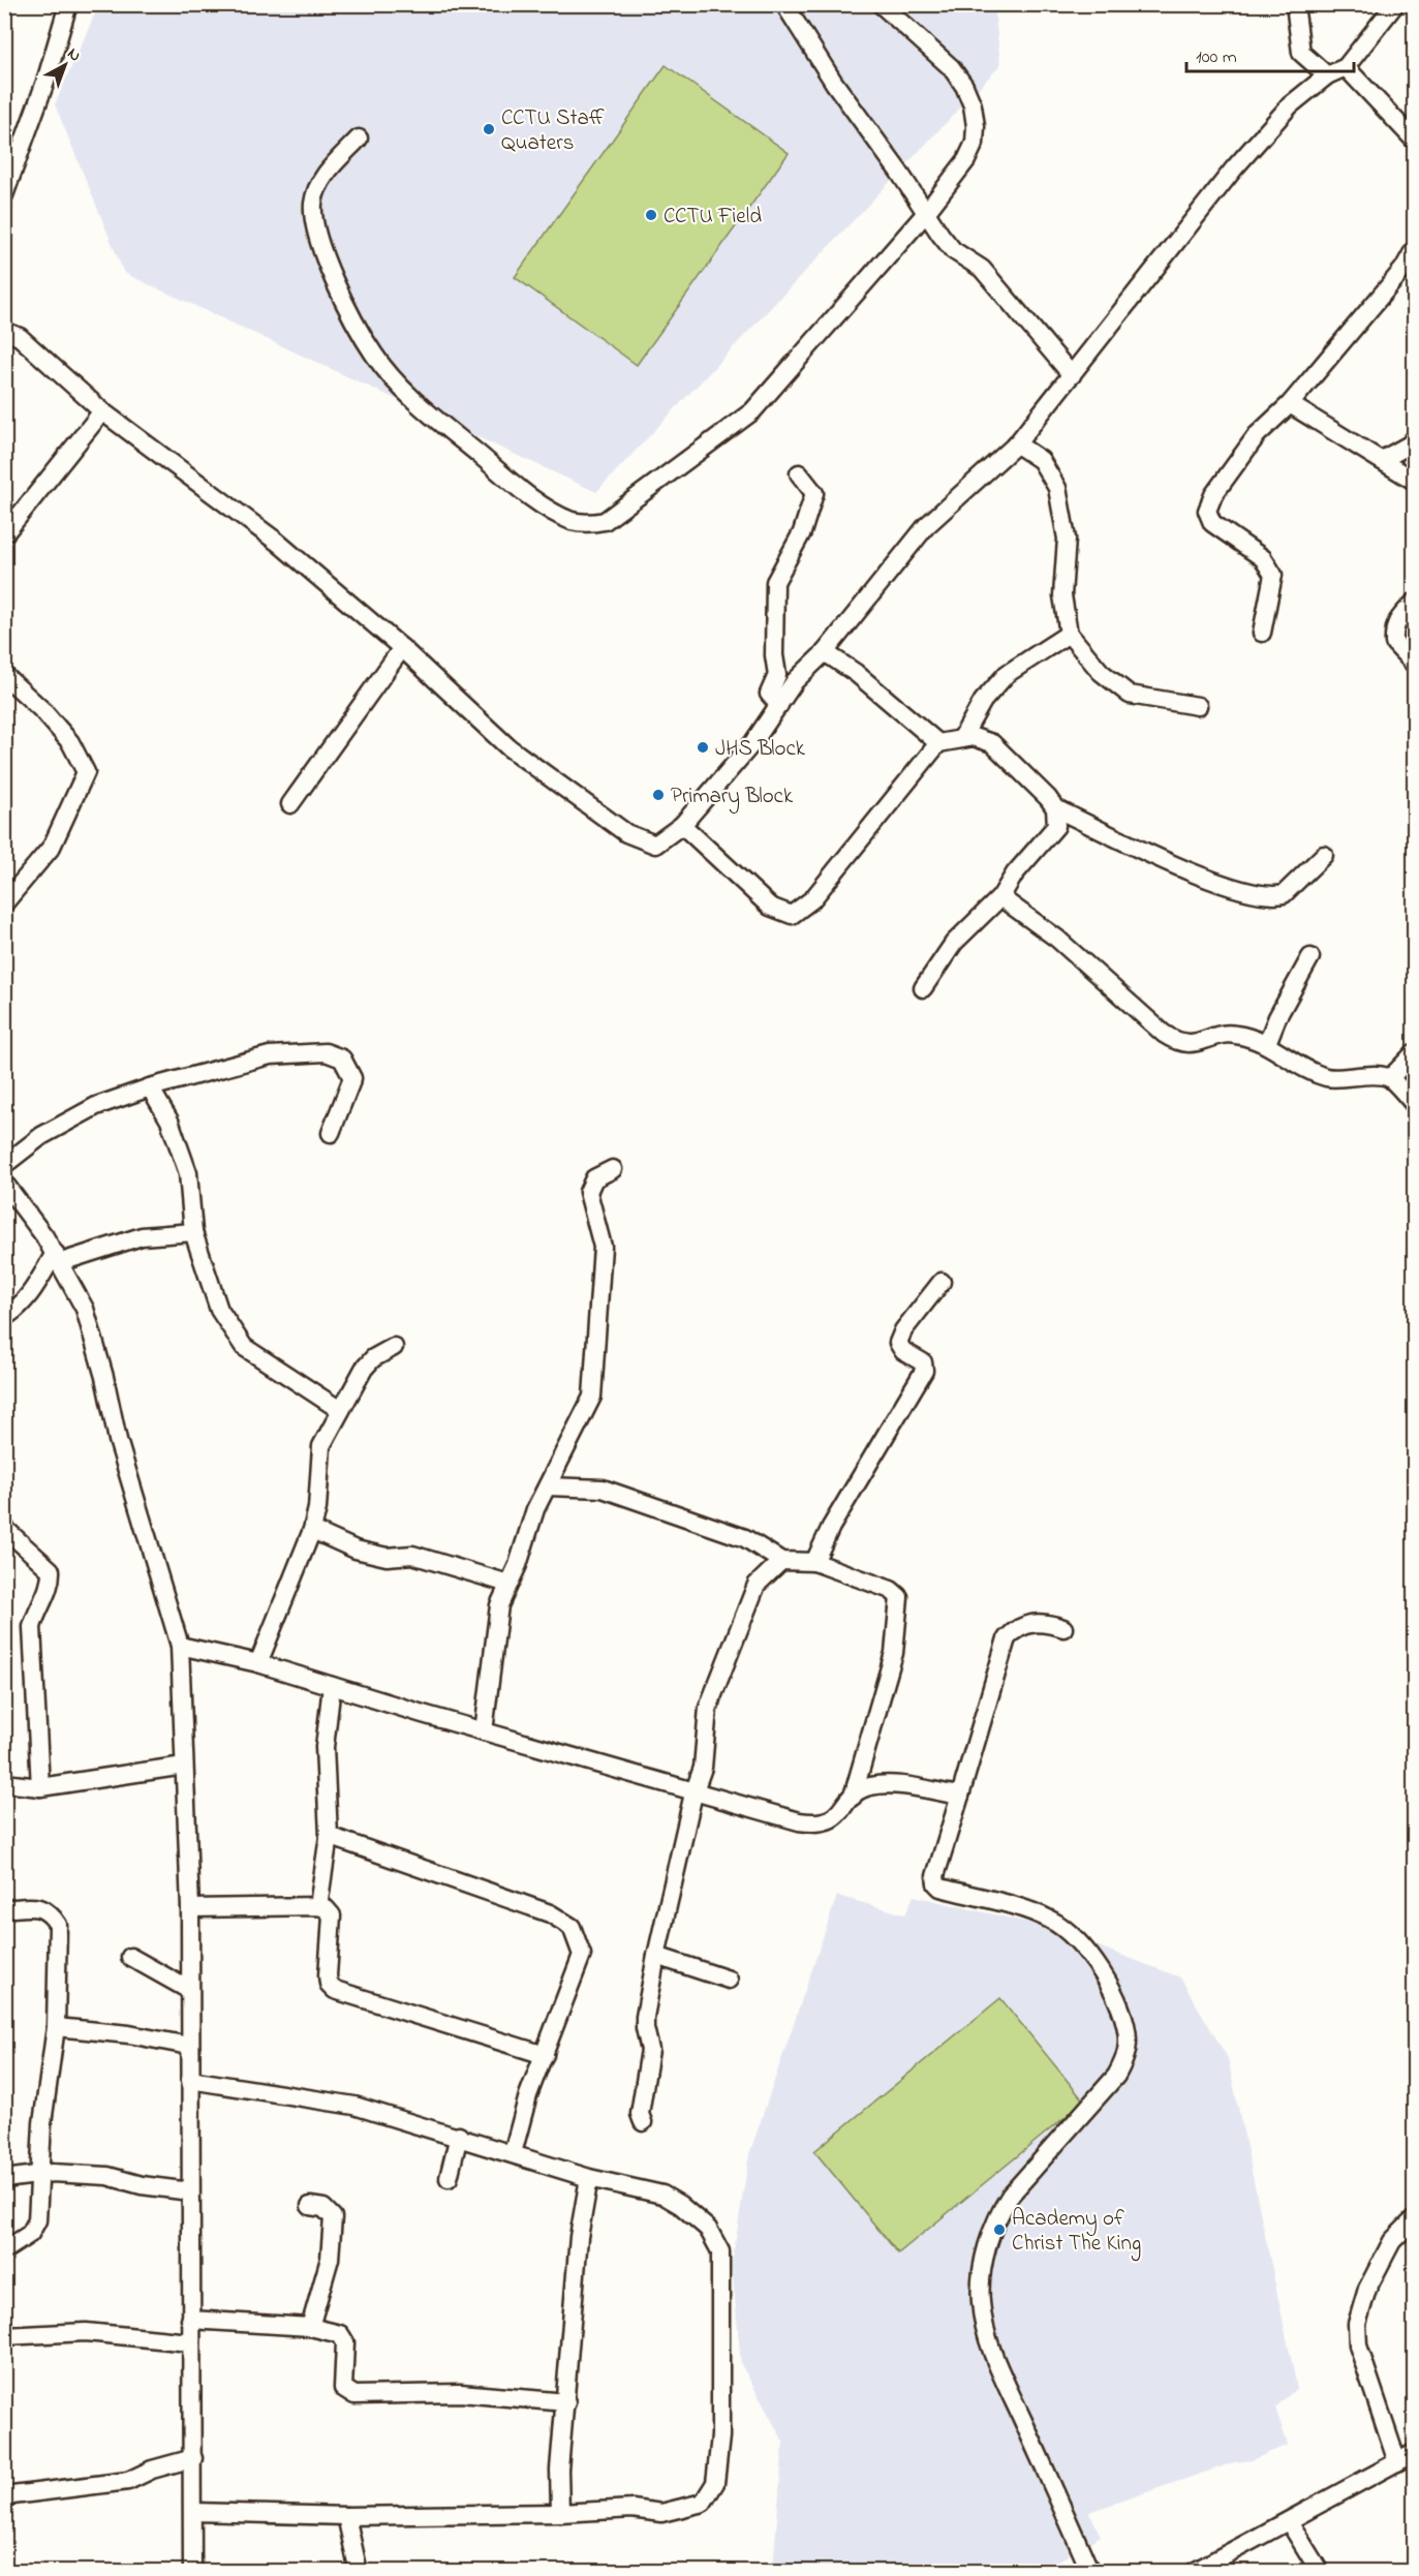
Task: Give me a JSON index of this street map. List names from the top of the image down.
{
  "places": [
    "CCTU Staff Quaters",
    "CCTU Field",
    "JHS Block",
    "Primary Block",
    "Academy of Christ The King"
  ],
  "scale_bar": "100 m",
  "north": "top right"
}
